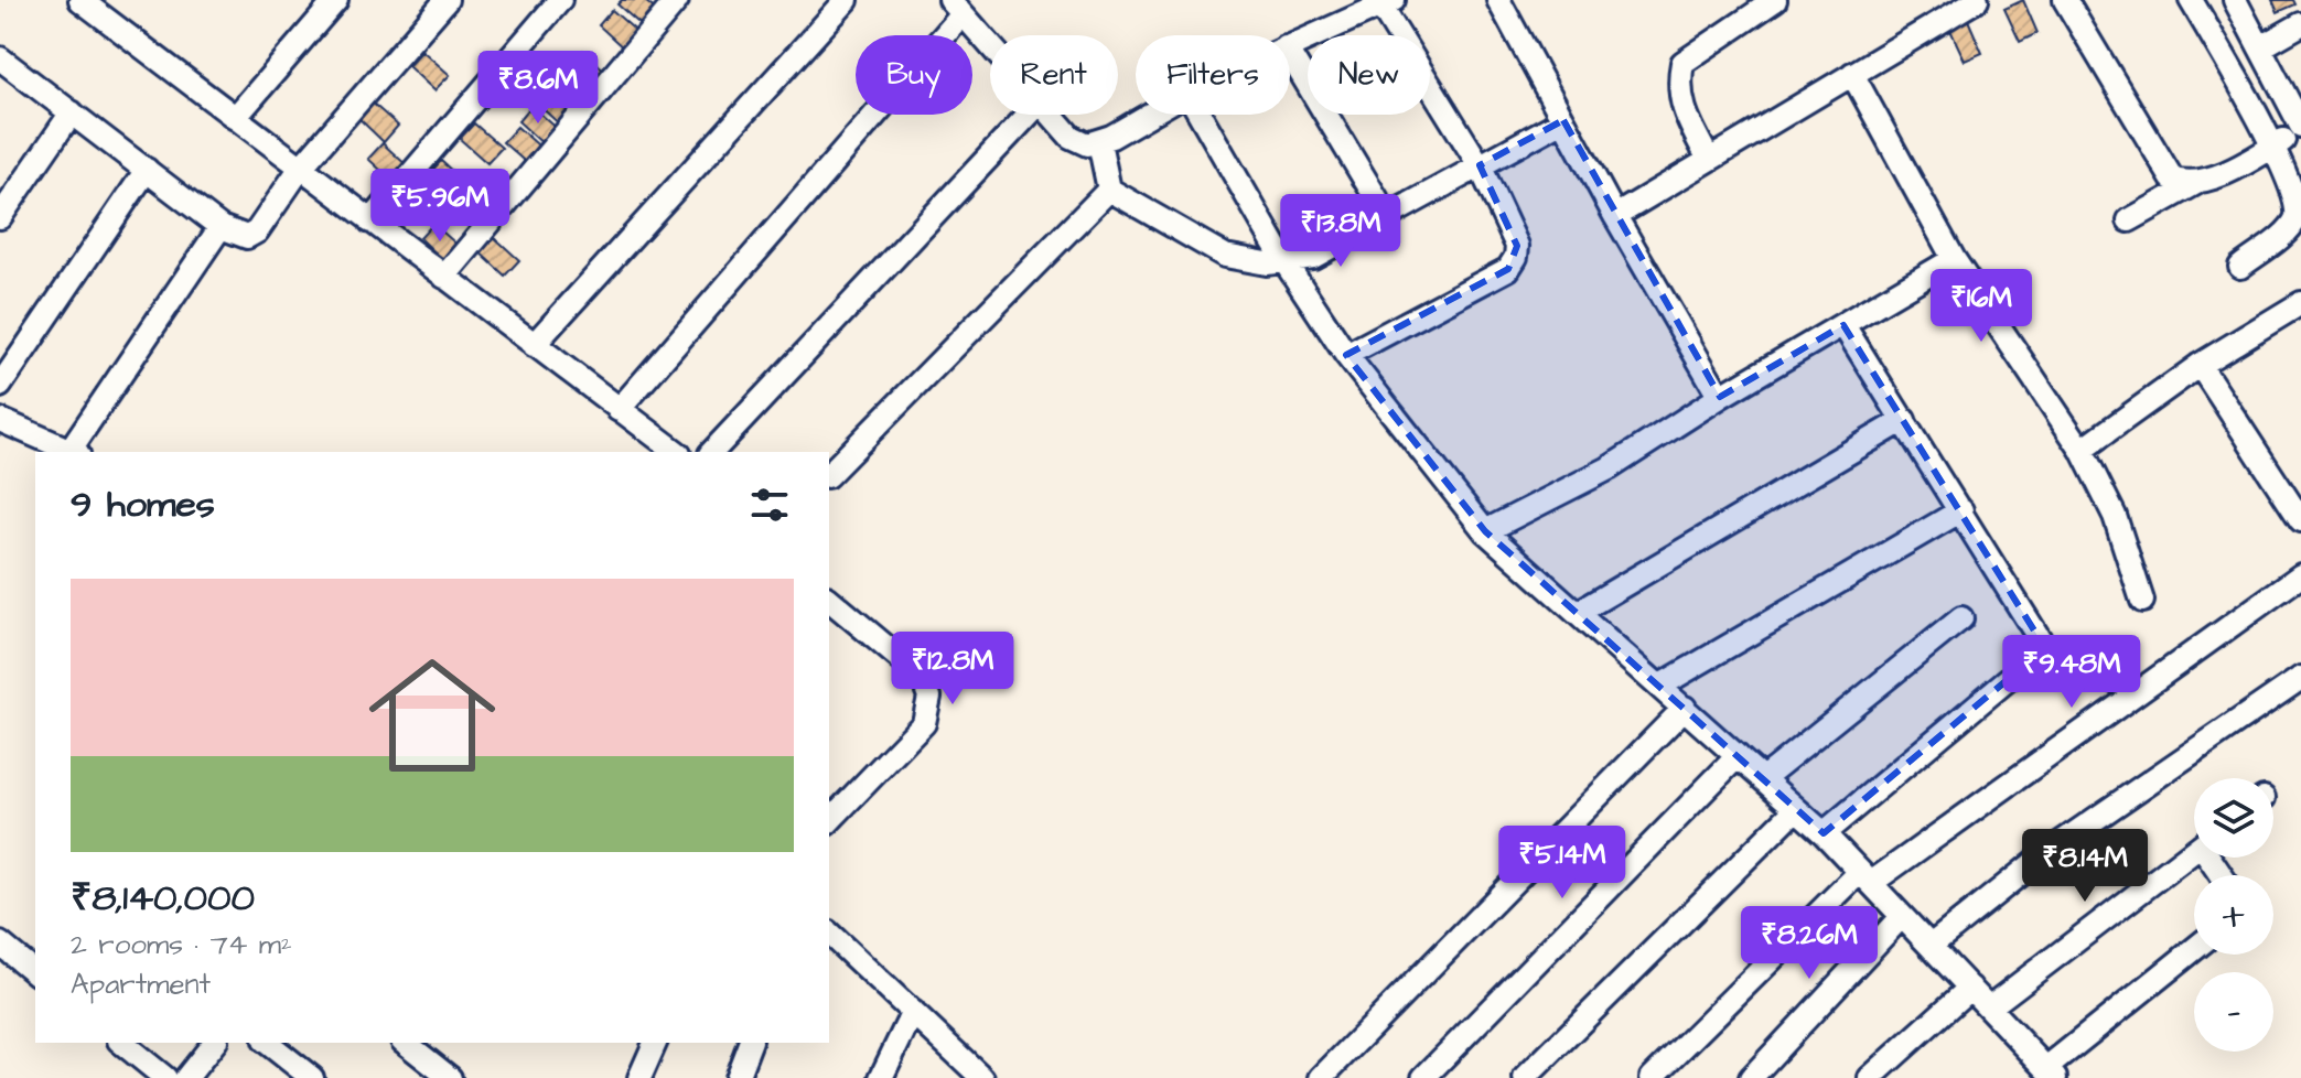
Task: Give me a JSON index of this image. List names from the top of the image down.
{
  "page": {
    "chip": [
      "Buy",
      "Rent",
      "Filters",
      "New"
    ],
    "price": [
      "₹8.6M",
      "₹5.96M",
      "₹13.8M",
      "₹16M",
      "₹12.8M",
      "₹9.48M",
      "₹5.14M",
      "₹8.14M",
      "₹8.26M"
    ],
    "heading": "9 homes",
    "list": [
      {
        "name": "₹8,140,000",
        "note": "2 rooms · 74 m² · Apartment"
      }
    ],
    "map_buttons": ["+", "−"]
  }
}
